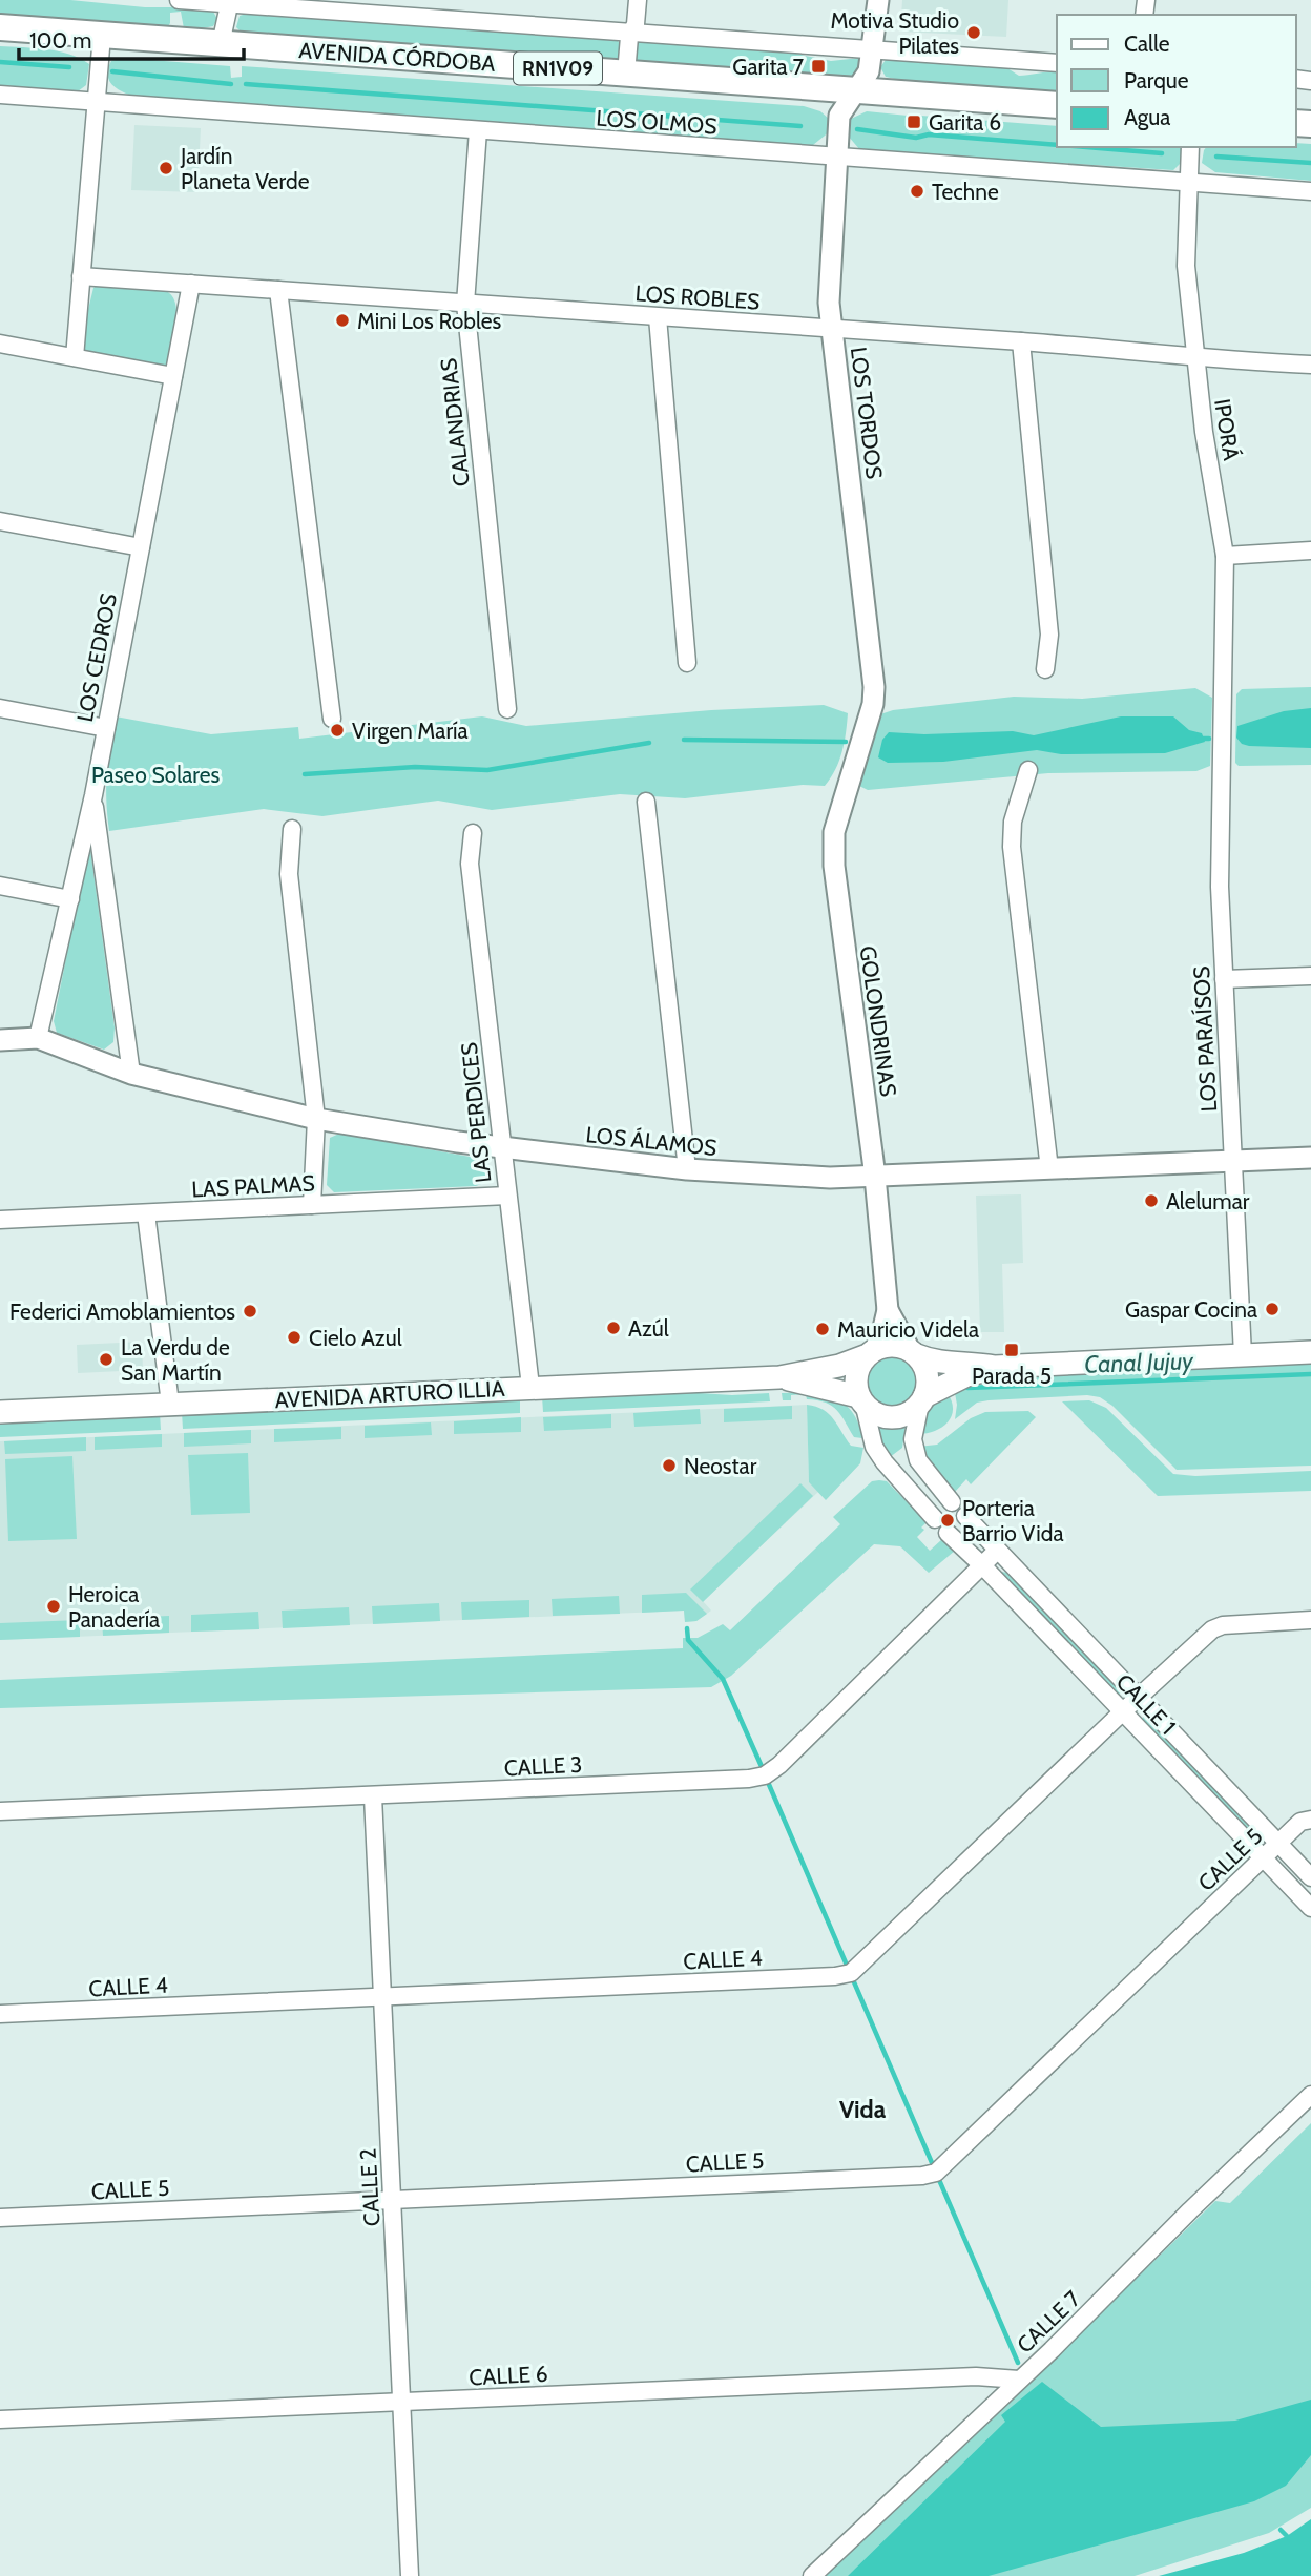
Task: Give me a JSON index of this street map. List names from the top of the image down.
{
  "streets": {
    "main road": ["AVENIDA CÓRDOBA", "RN1V09", "AVENIDA ARTURO ILLIA"],
    "street": [
      "LOS OLMOS",
      "LOS ROBLES",
      "LOS TORDOS",
      "CALANDRIAS",
      "IPORÁ",
      "LOS CEDROS",
      "GOLONDRINAS",
      "LOS PARAÍSOS",
      "LAS PERDICES",
      "LOS ÁLAMOS",
      "LAS PALMAS",
      "CALLE 1",
      "CALLE 3",
      "CALLE 5",
      "CALLE 4",
      "CALLE 2",
      "CALLE 7",
      "CALLE 6"
    ]
  },
  "crossings": [
    ["AVENIDA CÓRDOBA", "LOS TORDOS"],
    ["LOS OLMOS", "LOS TORDOS"],
    ["LOS OLMOS", "CALANDRIAS"],
    ["LOS OLMOS", "IPORÁ"],
    ["LOS ROBLES", "LOS TORDOS"],
    ["LOS ROBLES", "CALANDRIAS"],
    ["LOS ROBLES", "IPORÁ"],
    ["LOS ROBLES", "LOS CEDROS"],
    ["LOS TORDOS", "GOLONDRINAS"],
    ["IPORÁ", "LOS PARAÍSOS"],
    ["LOS CEDROS", "LOS ÁLAMOS"],
    ["GOLONDRINAS", "LOS ÁLAMOS"],
    ["GOLONDRINAS", "AVENIDA ARTURO ILLIA"],
    ["LOS PARAÍSOS", "LOS ÁLAMOS"],
    ["LAS PERDICES", "LOS ÁLAMOS"],
    ["LAS PERDICES", "LAS PALMAS"],
    ["LAS PERDICES", "AVENIDA ARTURO ILLIA"],
    ["CALLE 1", "CALLE 3"],
    ["CALLE 1", "CALLE 5"],
    ["CALLE 1", "CALLE 4"],
    ["CALLE 3", "CALLE 2"],
    ["CALLE 5", "CALLE 2"],
    ["CALLE 4", "CALLE 2"],
    ["CALLE 2", "CALLE 6"],
    ["CALLE 7", "CALLE 6"]
  ],
  "districts": ["Vida"],
  "water": ["Canal Jujuy"],
  "parks": ["Paseo Solares"],
  "places": {
    "other": [
      "Motiva Studio Pilates",
      "Jardín Planeta Verde",
      "Techne",
      "Mini Los Robles",
      "Virgen María",
      "Alelumar",
      "Gaspar Cocina",
      "Federici Amoblamientos",
      "Azúl",
      "Mauricio Videla",
      "Cielo Azul",
      "La Verdu de San Martín",
      "Neostar",
      "Porteria Barrio Vida",
      "Heroica Panadería"
    ],
    "transit": ["Garita 7", "Garita 6", "Parada 5"]
  },
  "legend": ["Calle", "Parque", "Agua"],
  "scale_bar": "100 m"
}
